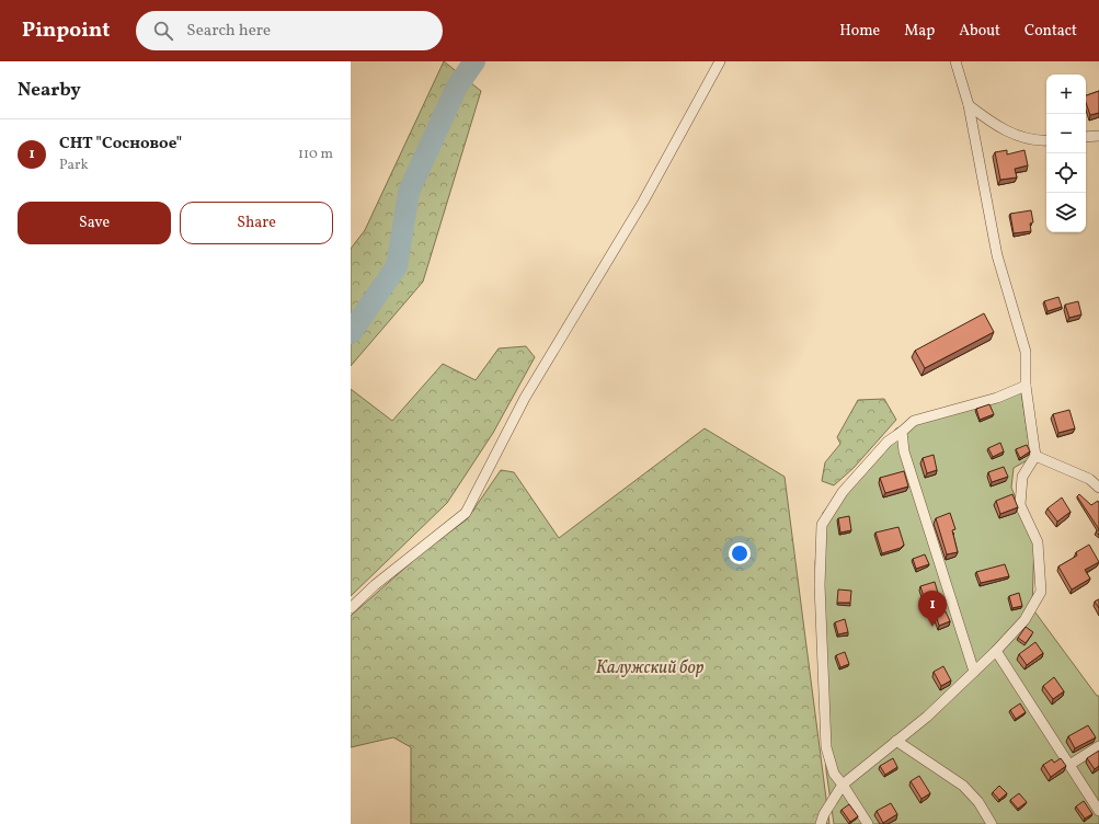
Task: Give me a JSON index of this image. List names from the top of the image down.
{
  "parks": ["Калужский бор"],
  "page": {
    "header": "Pinpoint",
    "search": "Search here",
    "nav": [
      "Home",
      "Map",
      "About",
      "Contact"
    ],
    "heading": "Nearby",
    "map_buttons": ["+", "−"],
    "list": [
      {
        "mark": "1",
        "name": "СНТ \"Сосновое\"",
        "note": "Park",
        "value": "110 m"
      }
    ],
    "buttons": ["Save", "Share"],
    "pins": "1"
  }
}
